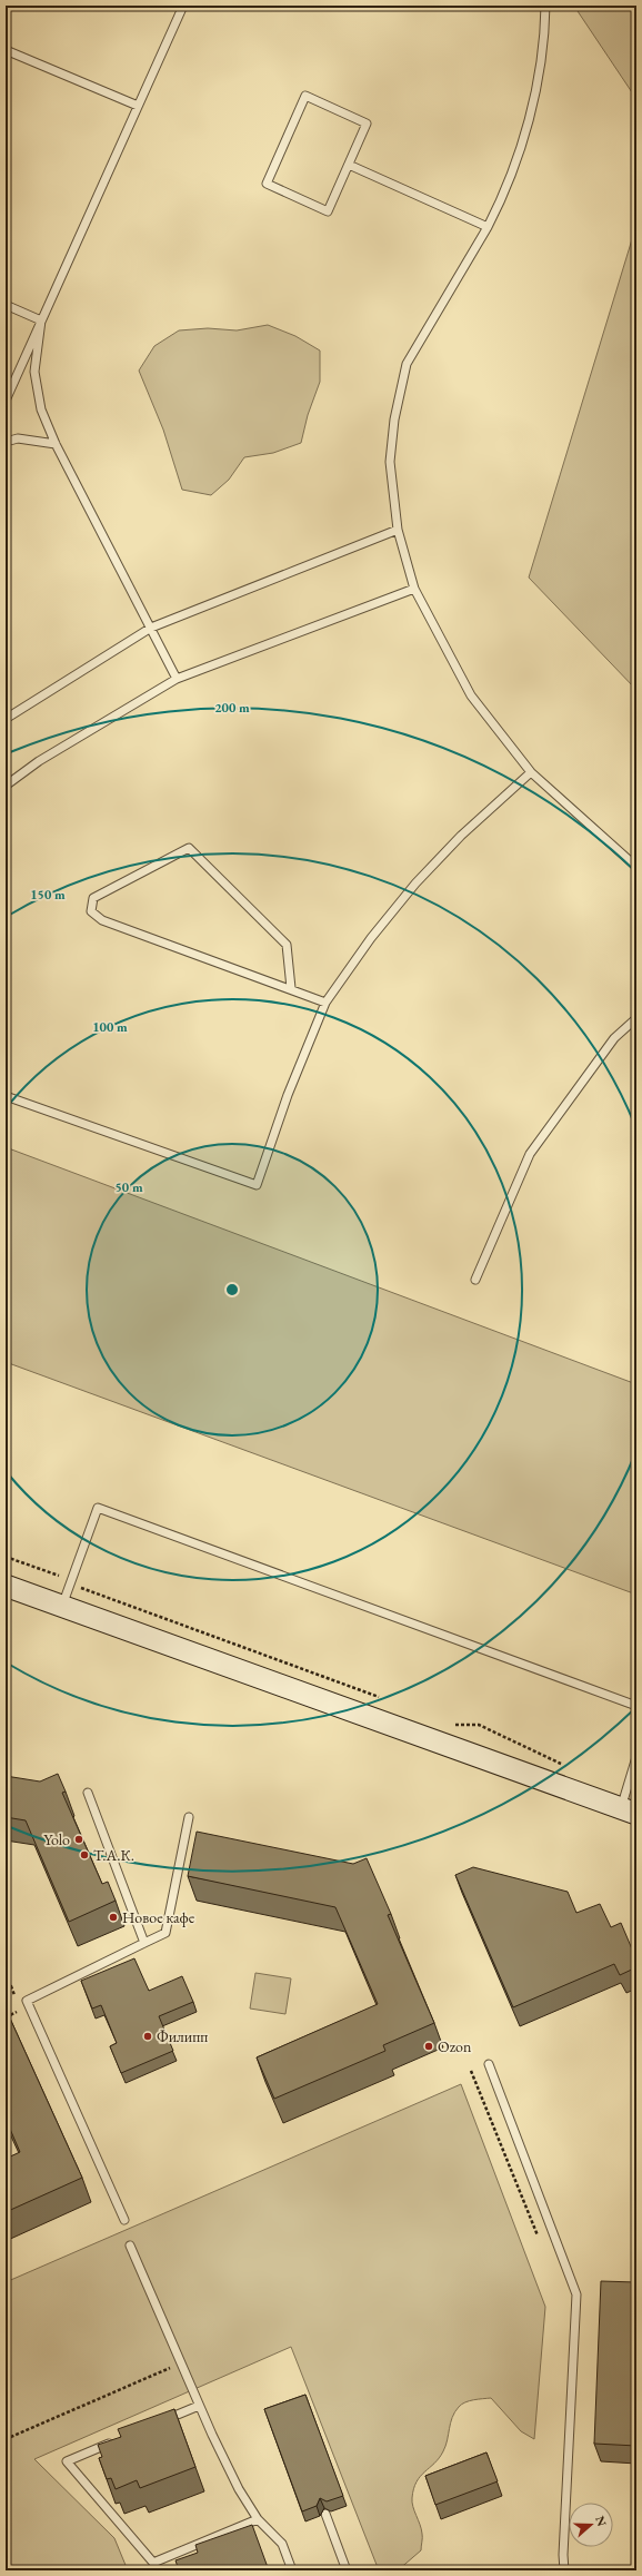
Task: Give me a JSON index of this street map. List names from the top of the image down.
{
  "places": [
    "Yolo",
    "Т.А.К.",
    "Новое кафе",
    "Филипп",
    "Ozon"
  ],
  "north": "right",
  "rings": [
    "200 m",
    "150 m",
    "100 m",
    "50 m"
  ]
}
